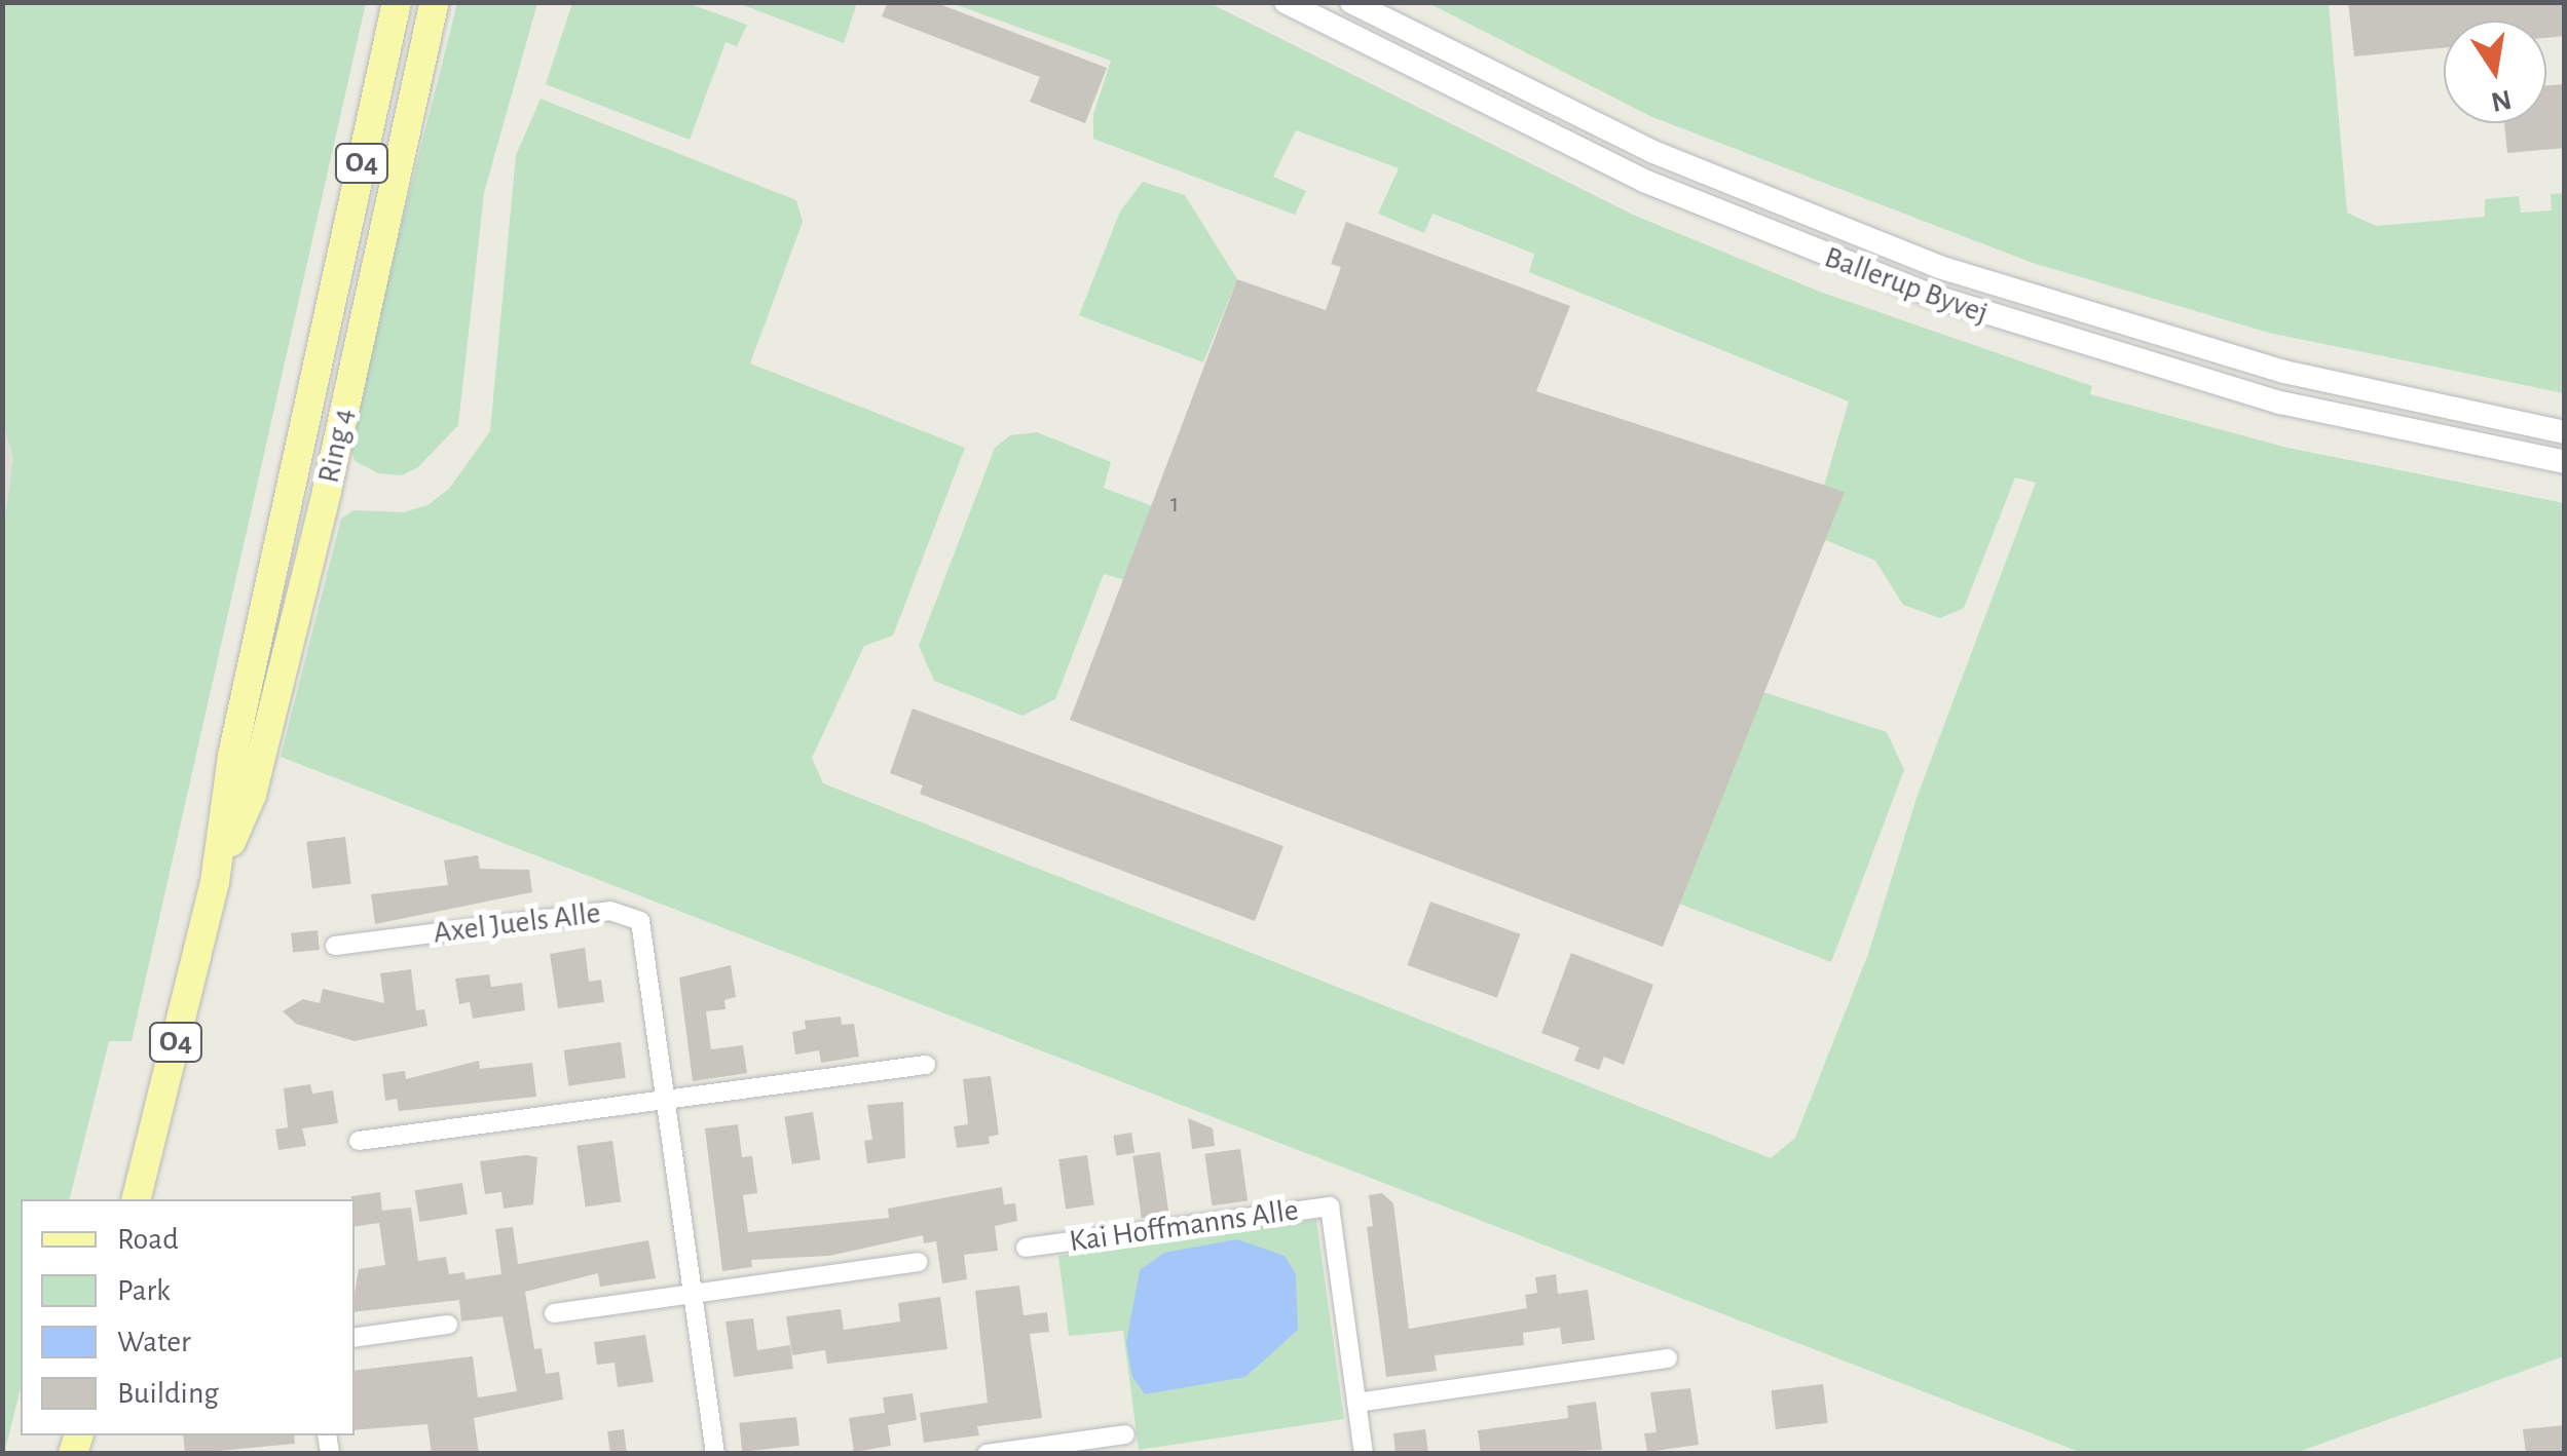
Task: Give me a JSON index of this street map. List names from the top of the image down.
{
  "streets": {
    "main road": ["O4", "Ballerup Byvej", "Ring 4"],
    "street": ["Axel Juels Alle", "Kai Hoffmanns Alle"]
  },
  "house_numbers": ["1"],
  "legend": [
    "Road",
    "Park",
    "Water",
    "Building"
  ],
  "north": "bottom"
}
